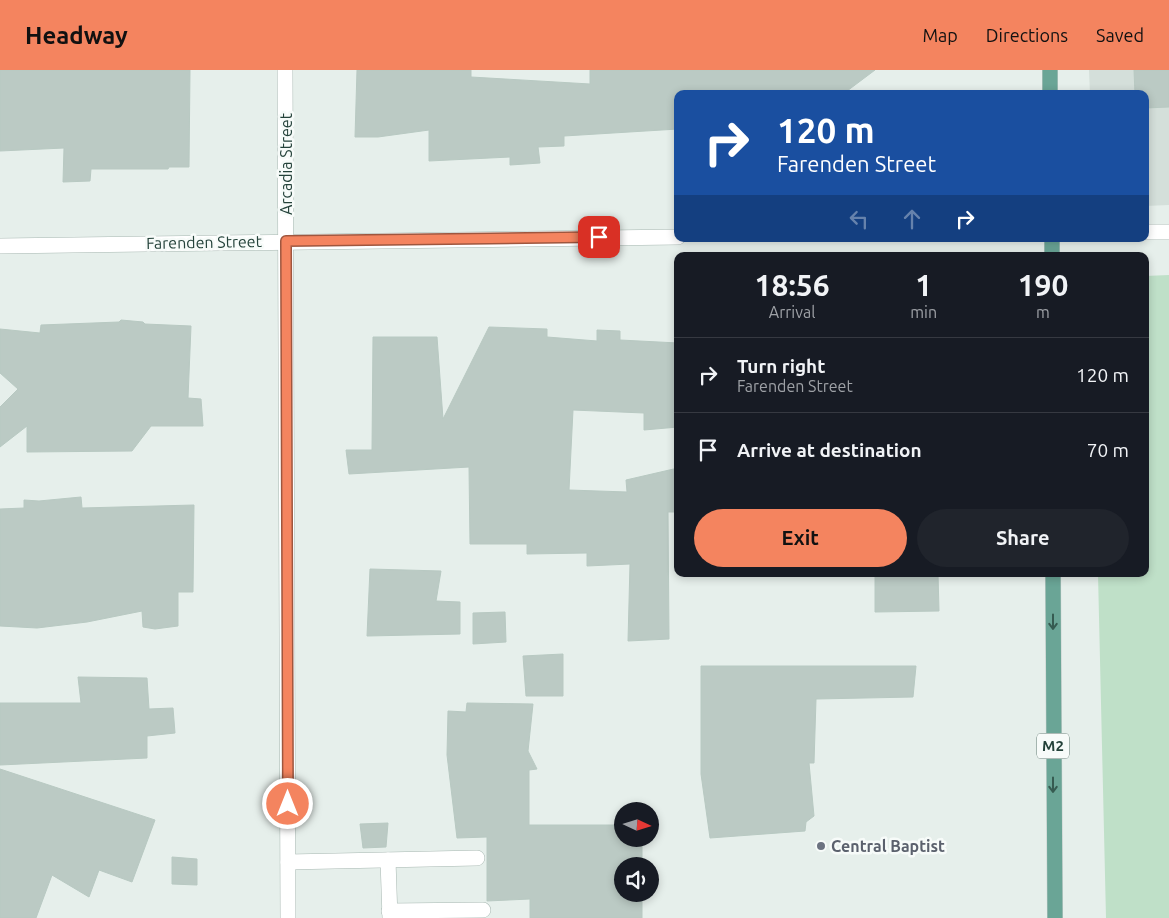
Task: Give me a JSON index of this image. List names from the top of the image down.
{
  "streets": {
    "main road": ["M2"],
    "street": ["Arcadia Street", "Farenden Street"]
  },
  "crossings": [
    ["Arcadia Street", "Farenden Street"]
  ],
  "places": ["Central Baptist"],
  "north": "right",
  "page": {
    "header": "Headway",
    "nav": ["Map", "Directions", "Saved"],
    "turn": ["120 m", "Farenden Street"],
    "eta": [
      "18:56",
      "Arrival",
      "1",
      "min",
      "190",
      "m"
    ],
    "list": [
      {
        "name": "Turn right",
        "note": "Farenden Street",
        "value": "120 m"
      },
      {
        "name": "Arrive at destination",
        "value": "70 m"
      }
    ],
    "buttons": ["Exit", "Share"]
  }
}
